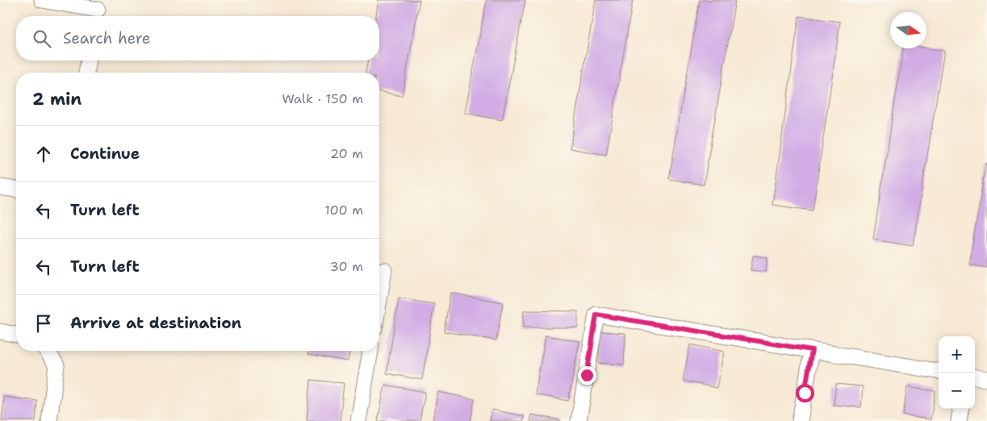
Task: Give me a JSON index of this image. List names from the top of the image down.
{
  "north": "right",
  "page": {
    "search": "Search here",
    "heading": ["2 min", "Walk · 150 m"],
    "list": [
      ["Continue", "20 m"],
      ["Turn left", "100 m"],
      ["Turn left", "30 m"],
      "Arrive at destination"
    ],
    "map_buttons": ["+", "−"]
  }
}
